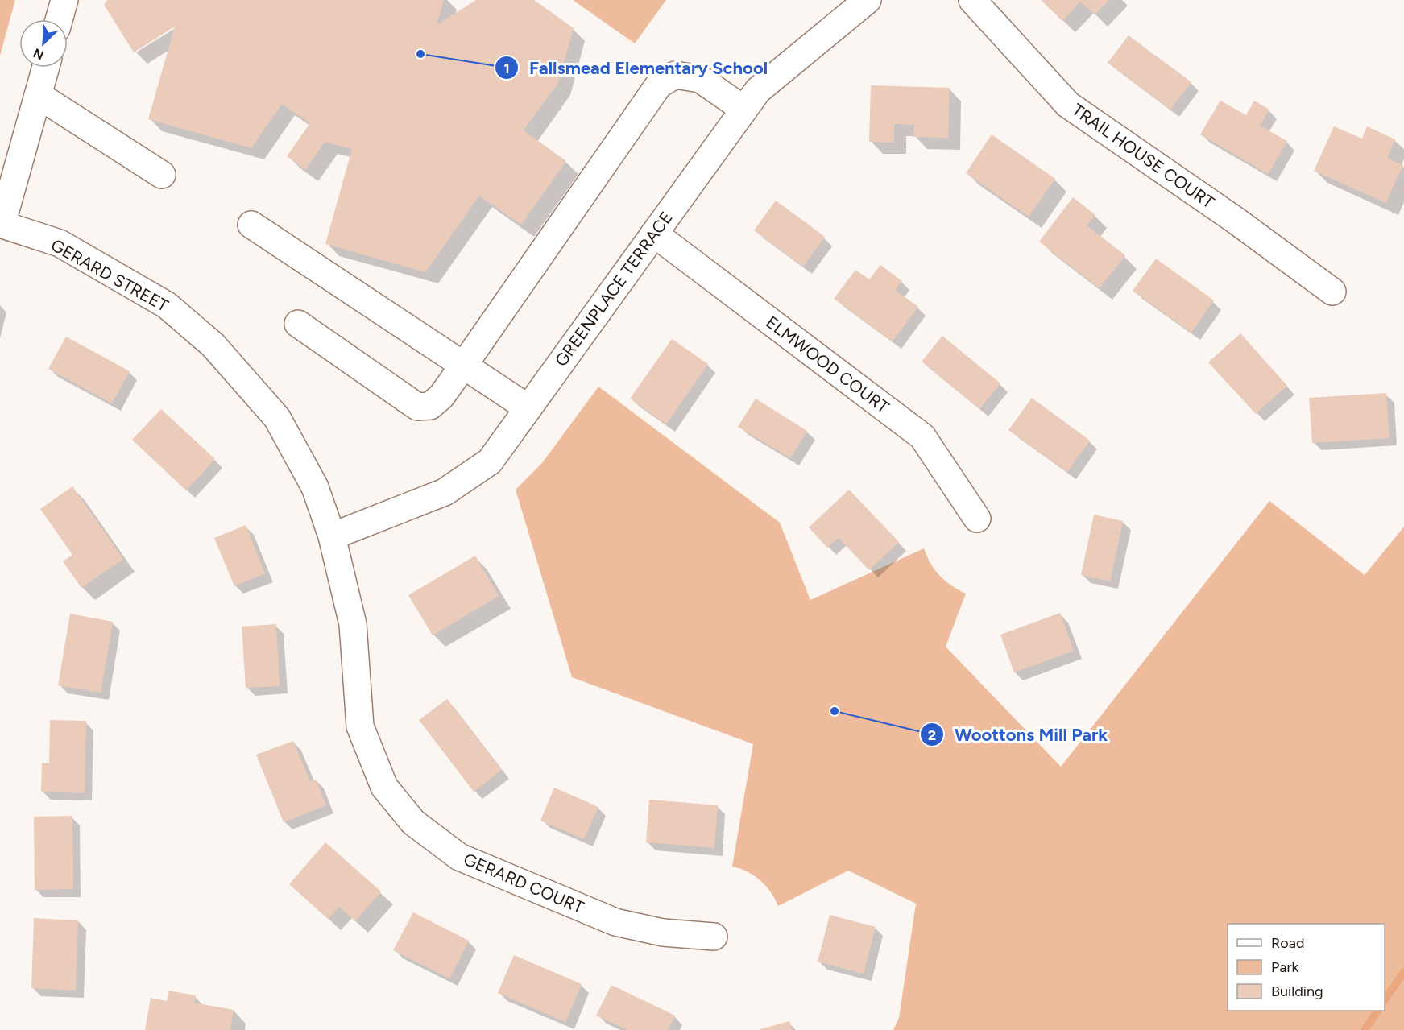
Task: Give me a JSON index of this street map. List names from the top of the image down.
{
  "streets": {
    "street": [
      "TRAIL HOUSE COURT",
      "GERARD STREET",
      "GREENPLACE TERRACE",
      "ELMWOOD COURT",
      "GERARD COURT"
    ]
  },
  "crossings": [
    ["GERARD STREET", "GREENPLACE TERRACE"],
    ["GERARD STREET", "GERARD COURT"],
    ["GREENPLACE TERRACE", "ELMWOOD COURT"],
    ["GREENPLACE TERRACE", "GERARD COURT"]
  ],
  "places": ["Fallsmead Elementary School", "Woottons Mill Park"],
  "legend": ["Road", "Park", "Building"],
  "north": "bottom left"
}
